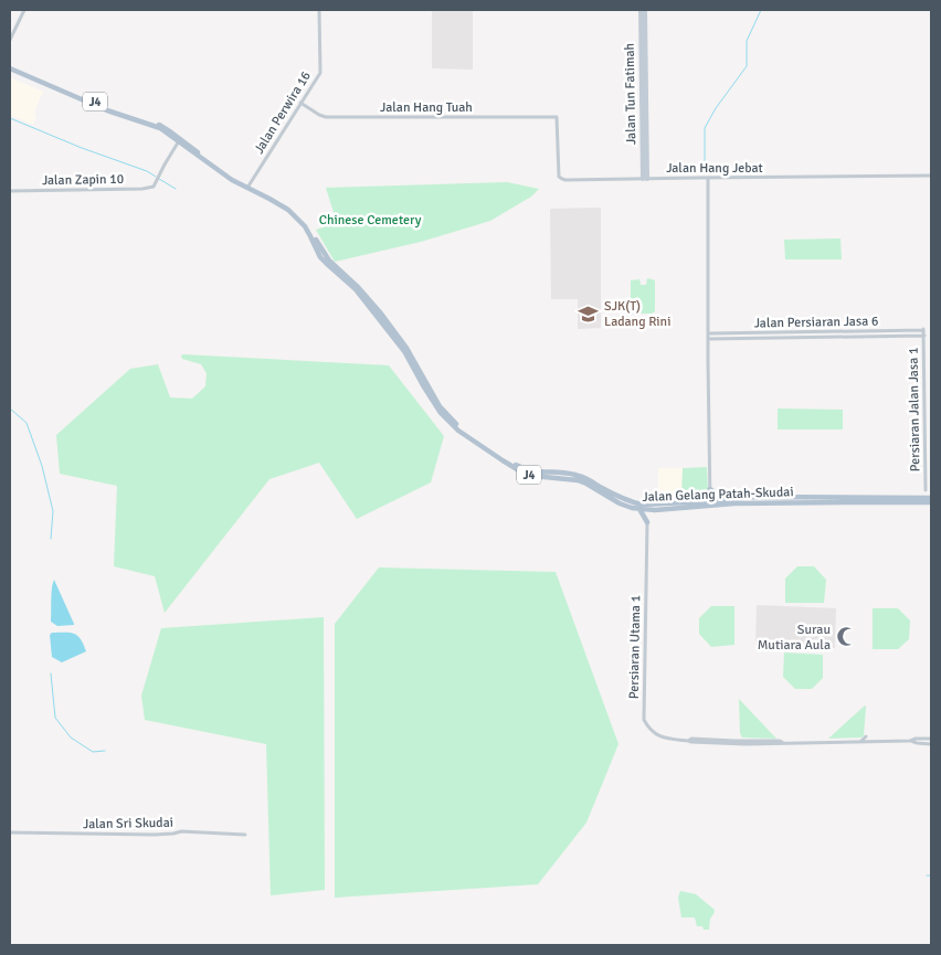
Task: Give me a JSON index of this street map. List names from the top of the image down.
{
  "streets": {
    "main road": ["Jalan Tun Fatimah", "J4", "Jalan Gelang Patah-Skudai"],
    "street": [
      "Jalan Hang Tuah",
      "Jalan Perwira 16",
      "Jalan Hang Jebat",
      "Jalan Zapin 10",
      "Jalan Persiaran Jasa 6",
      "Persiaran Jalan Jasa 1",
      "Persiaran Utama 1",
      "Jalan Sri Skudai"
    ]
  },
  "crossings": [
    ["Jalan Tun Fatimah", "Jalan Hang Jebat"],
    ["J4", "Jalan Perwira 16"],
    ["J4", "Jalan Zapin 10"],
    ["J4", "Jalan Gelang Patah-Skudai"],
    ["Jalan Hang Tuah", "Jalan Perwira 16"],
    ["Jalan Hang Tuah", "Jalan Hang Jebat"],
    ["Jalan Persiaran Jasa 6", "Persiaran Jalan Jasa 1"]
  ],
  "parks": ["Chinese Cemetery"],
  "places": {
    "school or university": ["SJK(T) Ladang Rini"],
    "mosque": ["Surau Mutiara Aula"]
  }
}
